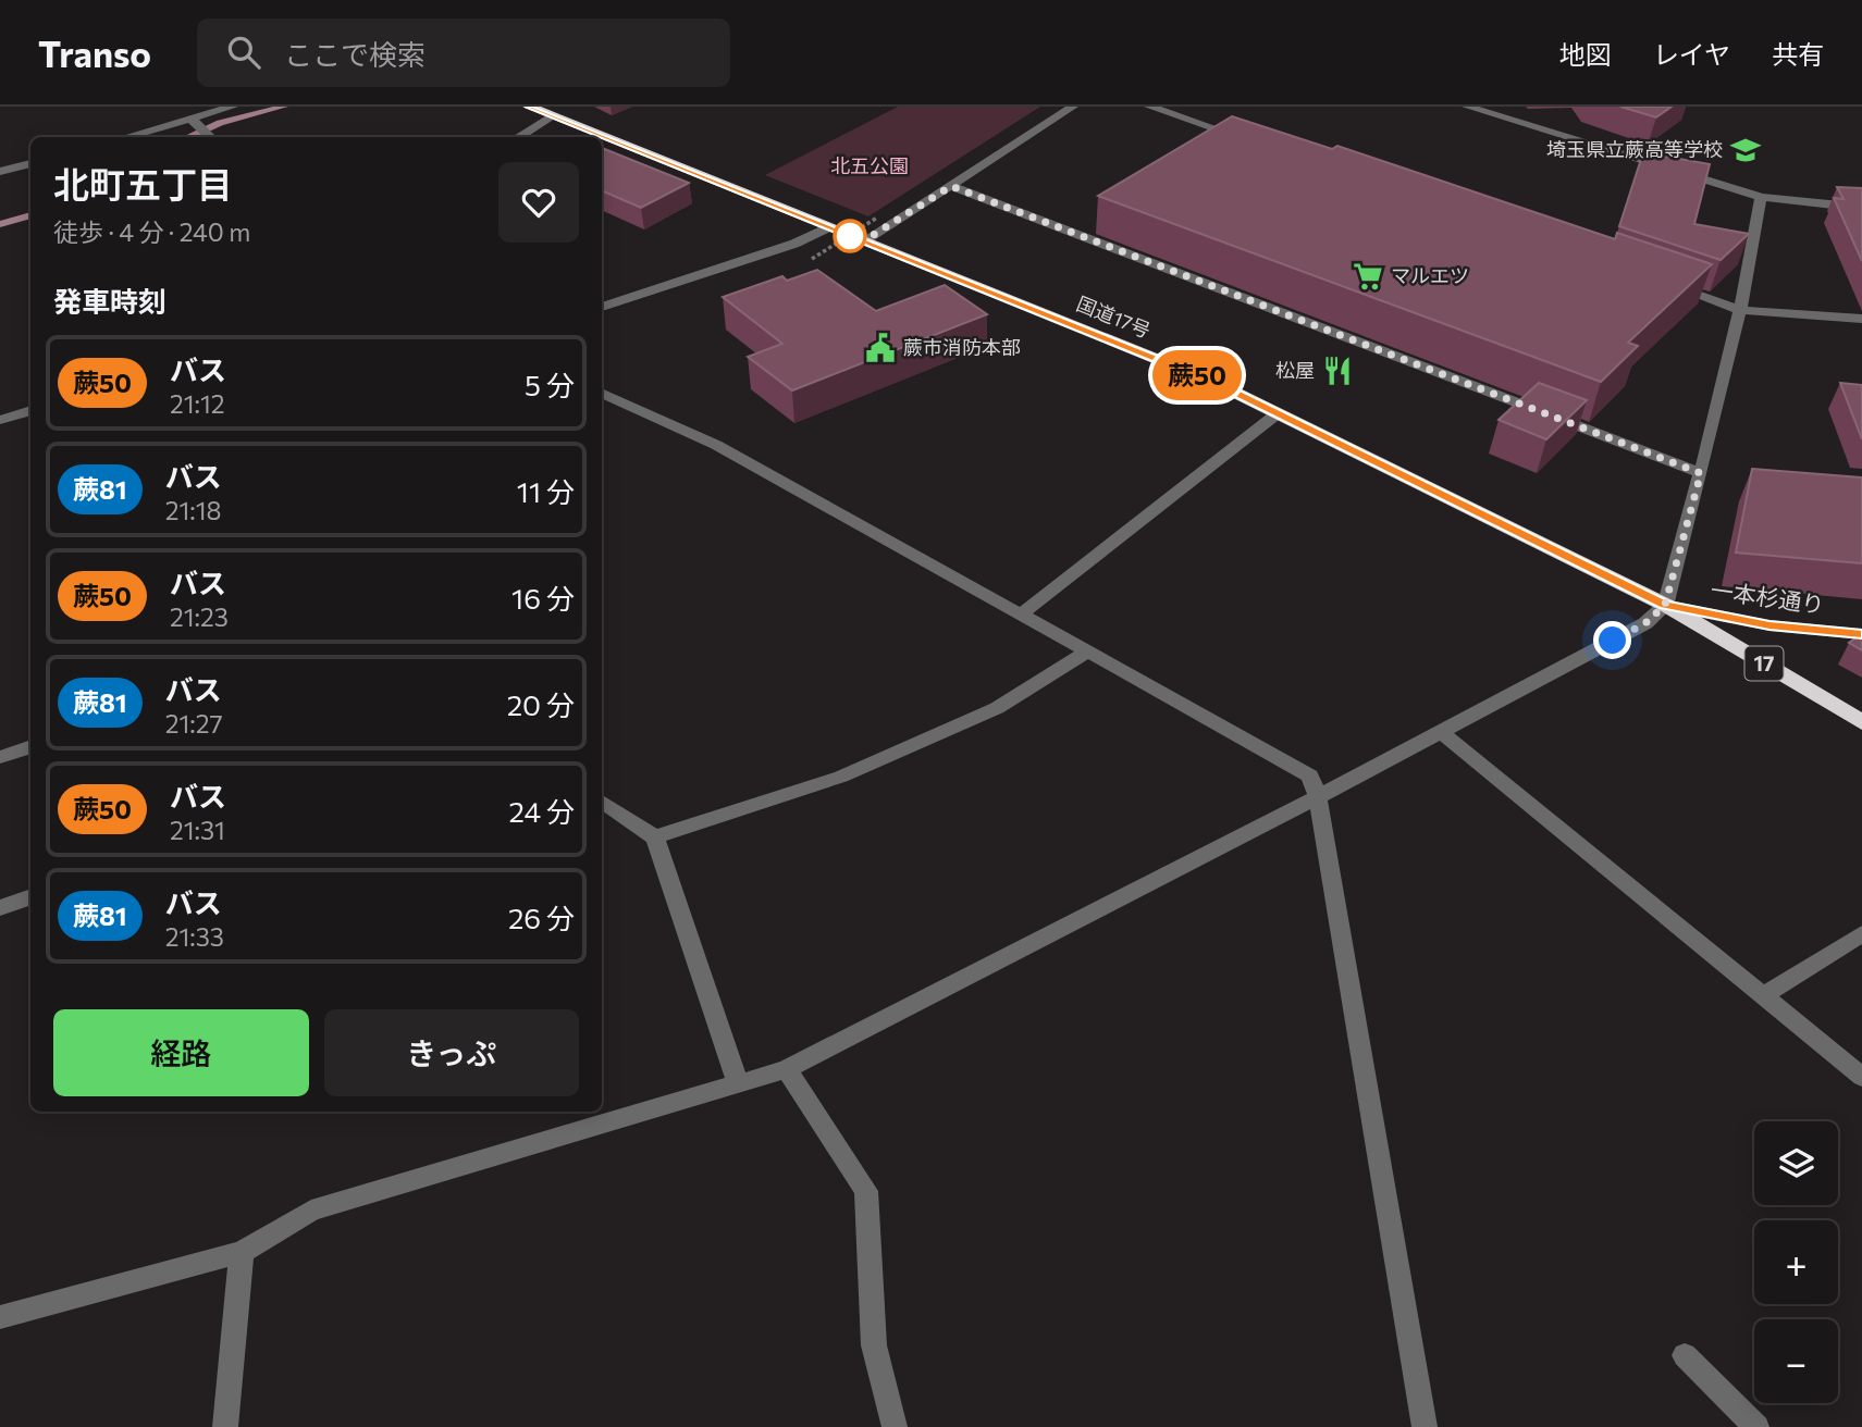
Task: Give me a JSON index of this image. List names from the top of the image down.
{
  "streets": {
    "highway": ["国道17号", "17"],
    "street": ["一本杉通り"]
  },
  "crossings": [
    ["国道17号", "一本杉通り"]
  ],
  "parks": ["北五公園"],
  "places": {
    "school or university": ["埼玉県立蕨高等学校"],
    "supermarket": ["マルエツ"],
    "public building": ["蕨市消防本部"],
    "restaurant": ["松屋"]
  },
  "lines": ["bus line 蕨50"],
  "page": {
    "header": "Transo",
    "search": "ここで検索",
    "nav": ["地図", "レイヤ", "共有"],
    "on_map": "蕨50",
    "heading": [
      ["北町五丁目", "徒歩 · 4 分 · 240 m"],
      "発車時刻"
    ],
    "list": [
      {
        "mark": "蕨50",
        "name": "バス",
        "note": "21:12",
        "value": "5 分"
      },
      {
        "mark": "蕨81",
        "name": "バス",
        "note": "21:18",
        "value": "11 分"
      },
      {
        "mark": "蕨50",
        "name": "バス",
        "note": "21:23",
        "value": "16 分"
      },
      {
        "mark": "蕨81",
        "name": "バス",
        "note": "21:27",
        "value": "20 分"
      },
      {
        "mark": "蕨50",
        "name": "バス",
        "note": "21:31",
        "value": "24 分"
      },
      {
        "mark": "蕨81",
        "name": "バス",
        "note": "21:33",
        "value": "26 分"
      }
    ],
    "buttons": ["経路", "きっぷ"],
    "map_buttons": ["+", "−"]
  }
}
